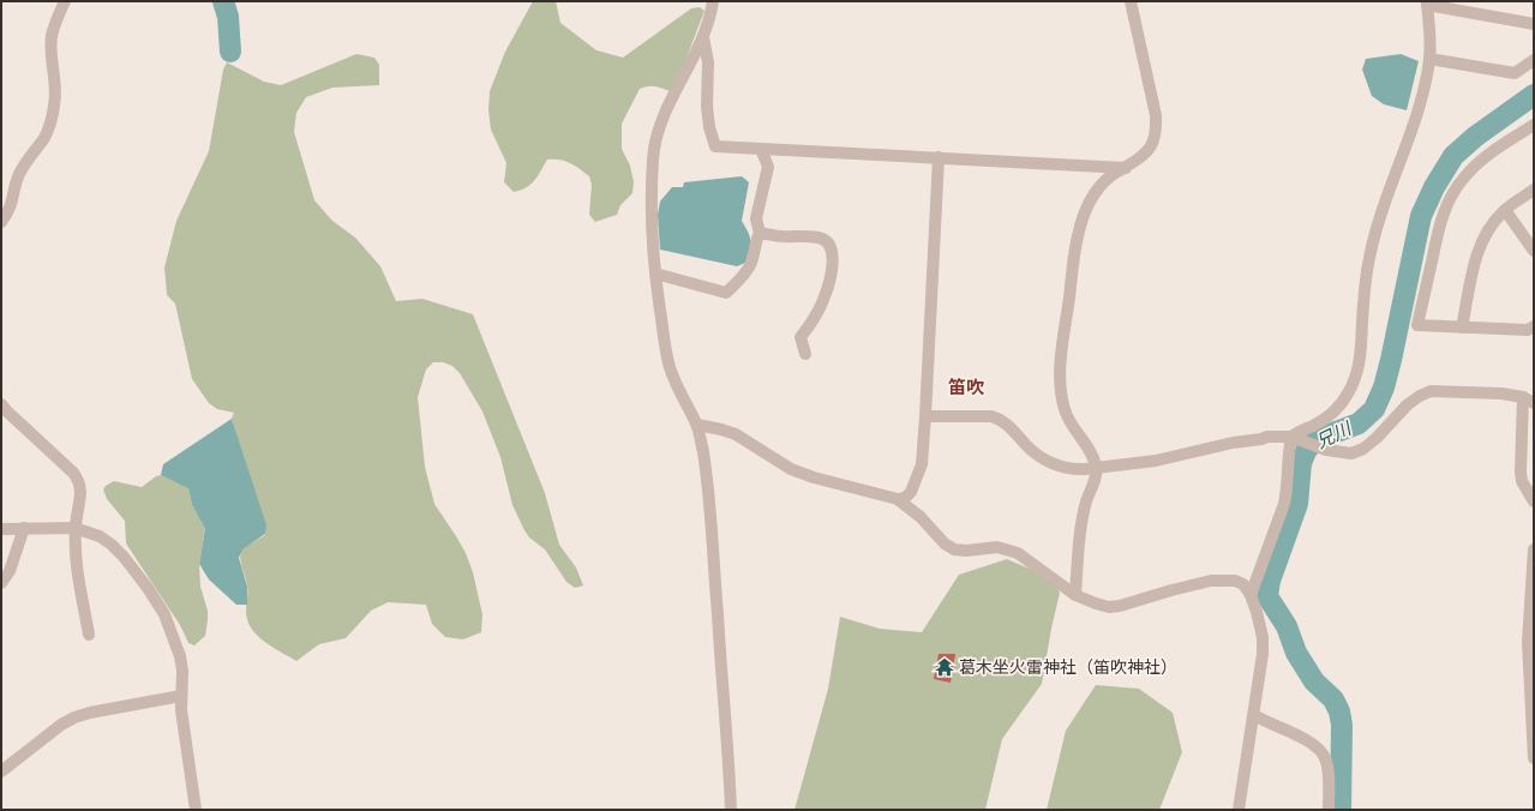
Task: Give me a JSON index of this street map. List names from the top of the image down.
{
  "districts": ["笛吹"],
  "water": ["兄川"],
  "places": {
    "temple": ["葛木坐火雷神社（笛吹神社）"]
  }
}
